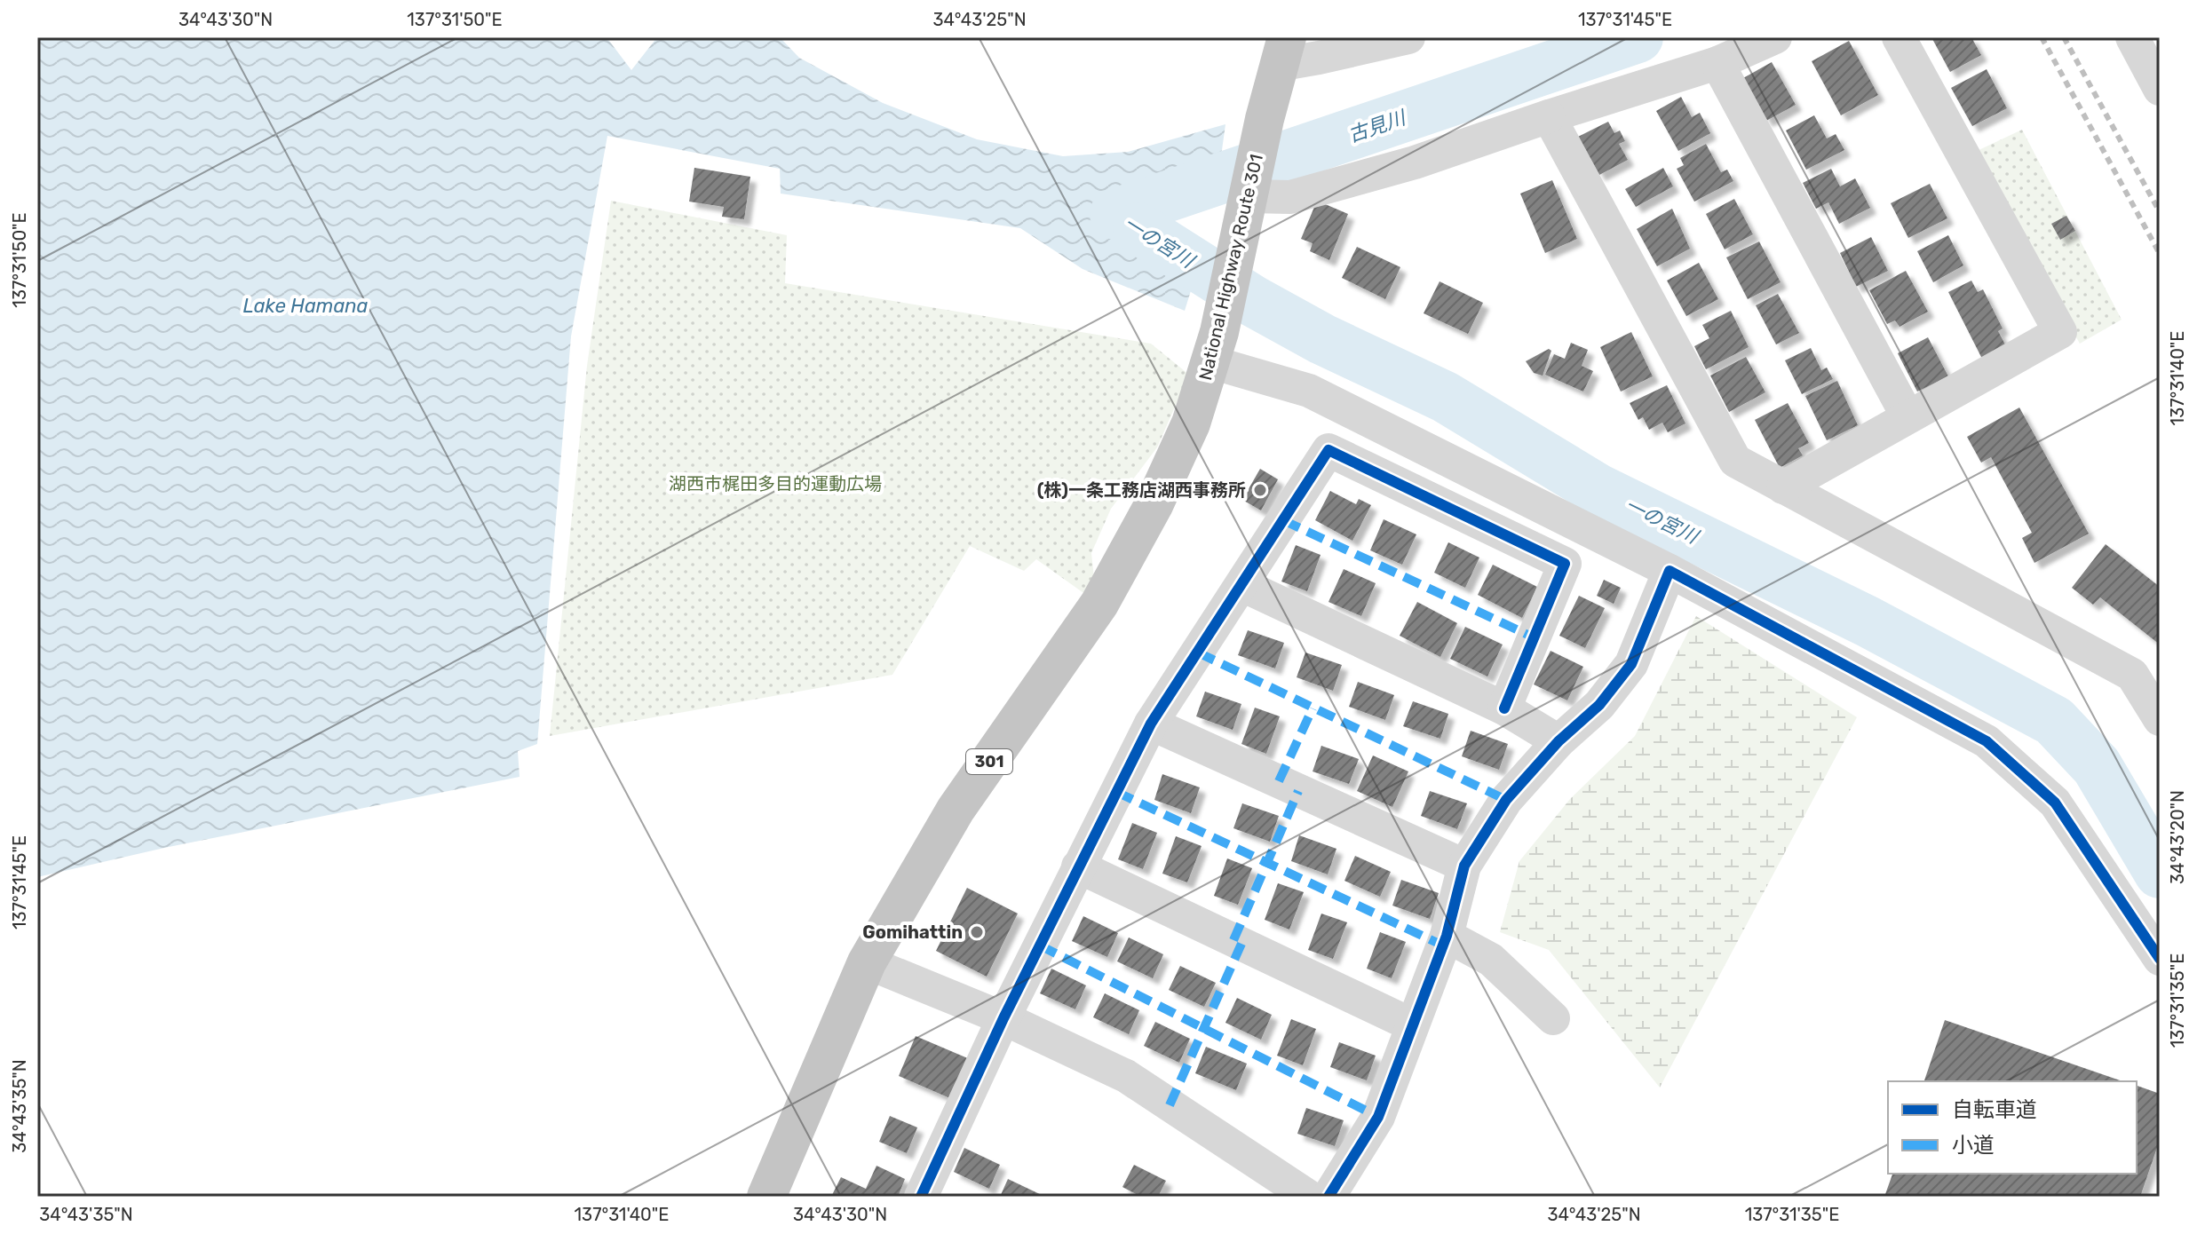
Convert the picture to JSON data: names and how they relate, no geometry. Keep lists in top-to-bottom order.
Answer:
{
  "streets": {
    "highway": ["National Highway Route 301", "301"]
  },
  "water": ["古見川", "一の宮川", "Lake Hamana"],
  "parks": ["湖西市梶田多目的運動広場"],
  "places": ["(株)一条工務店湖西事務所", "Gomihattin"],
  "legend": ["自転車道", "小道"],
  "coordinates": [
    "34°43'30\"N",
    "137°31'50\"E",
    "34°43'25\"N",
    "137°31'45\"E",
    "137°31'40\"E",
    "34°43'20\"N",
    "137°31'35\"E",
    "34°43'35\"N"
  ]
}
